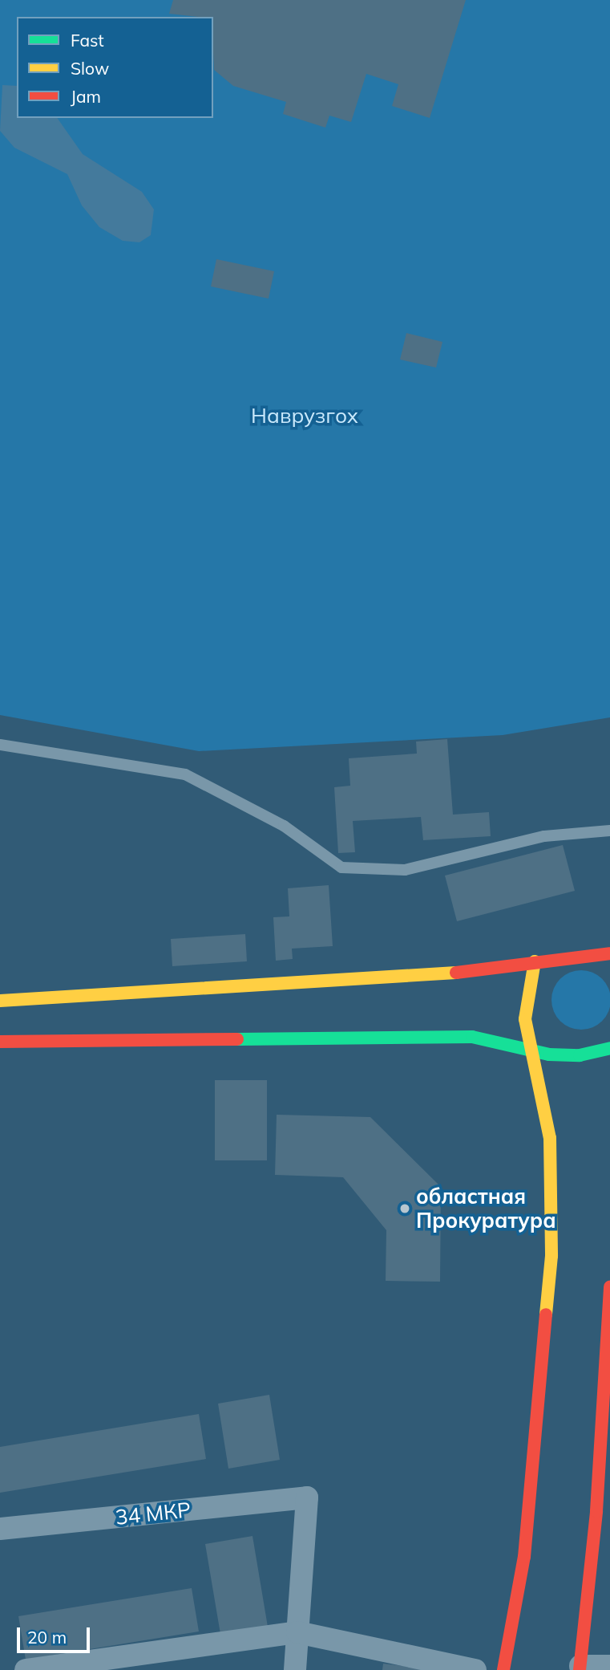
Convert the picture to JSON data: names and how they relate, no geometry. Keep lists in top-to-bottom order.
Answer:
{
  "streets": {
    "street": ["34 МКР"]
  },
  "parks": ["Наврузгох"],
  "places": ["областная Прокуратура"],
  "legend": ["Fast", "Slow", "Jam"],
  "scale_bar": "20 m"
}
